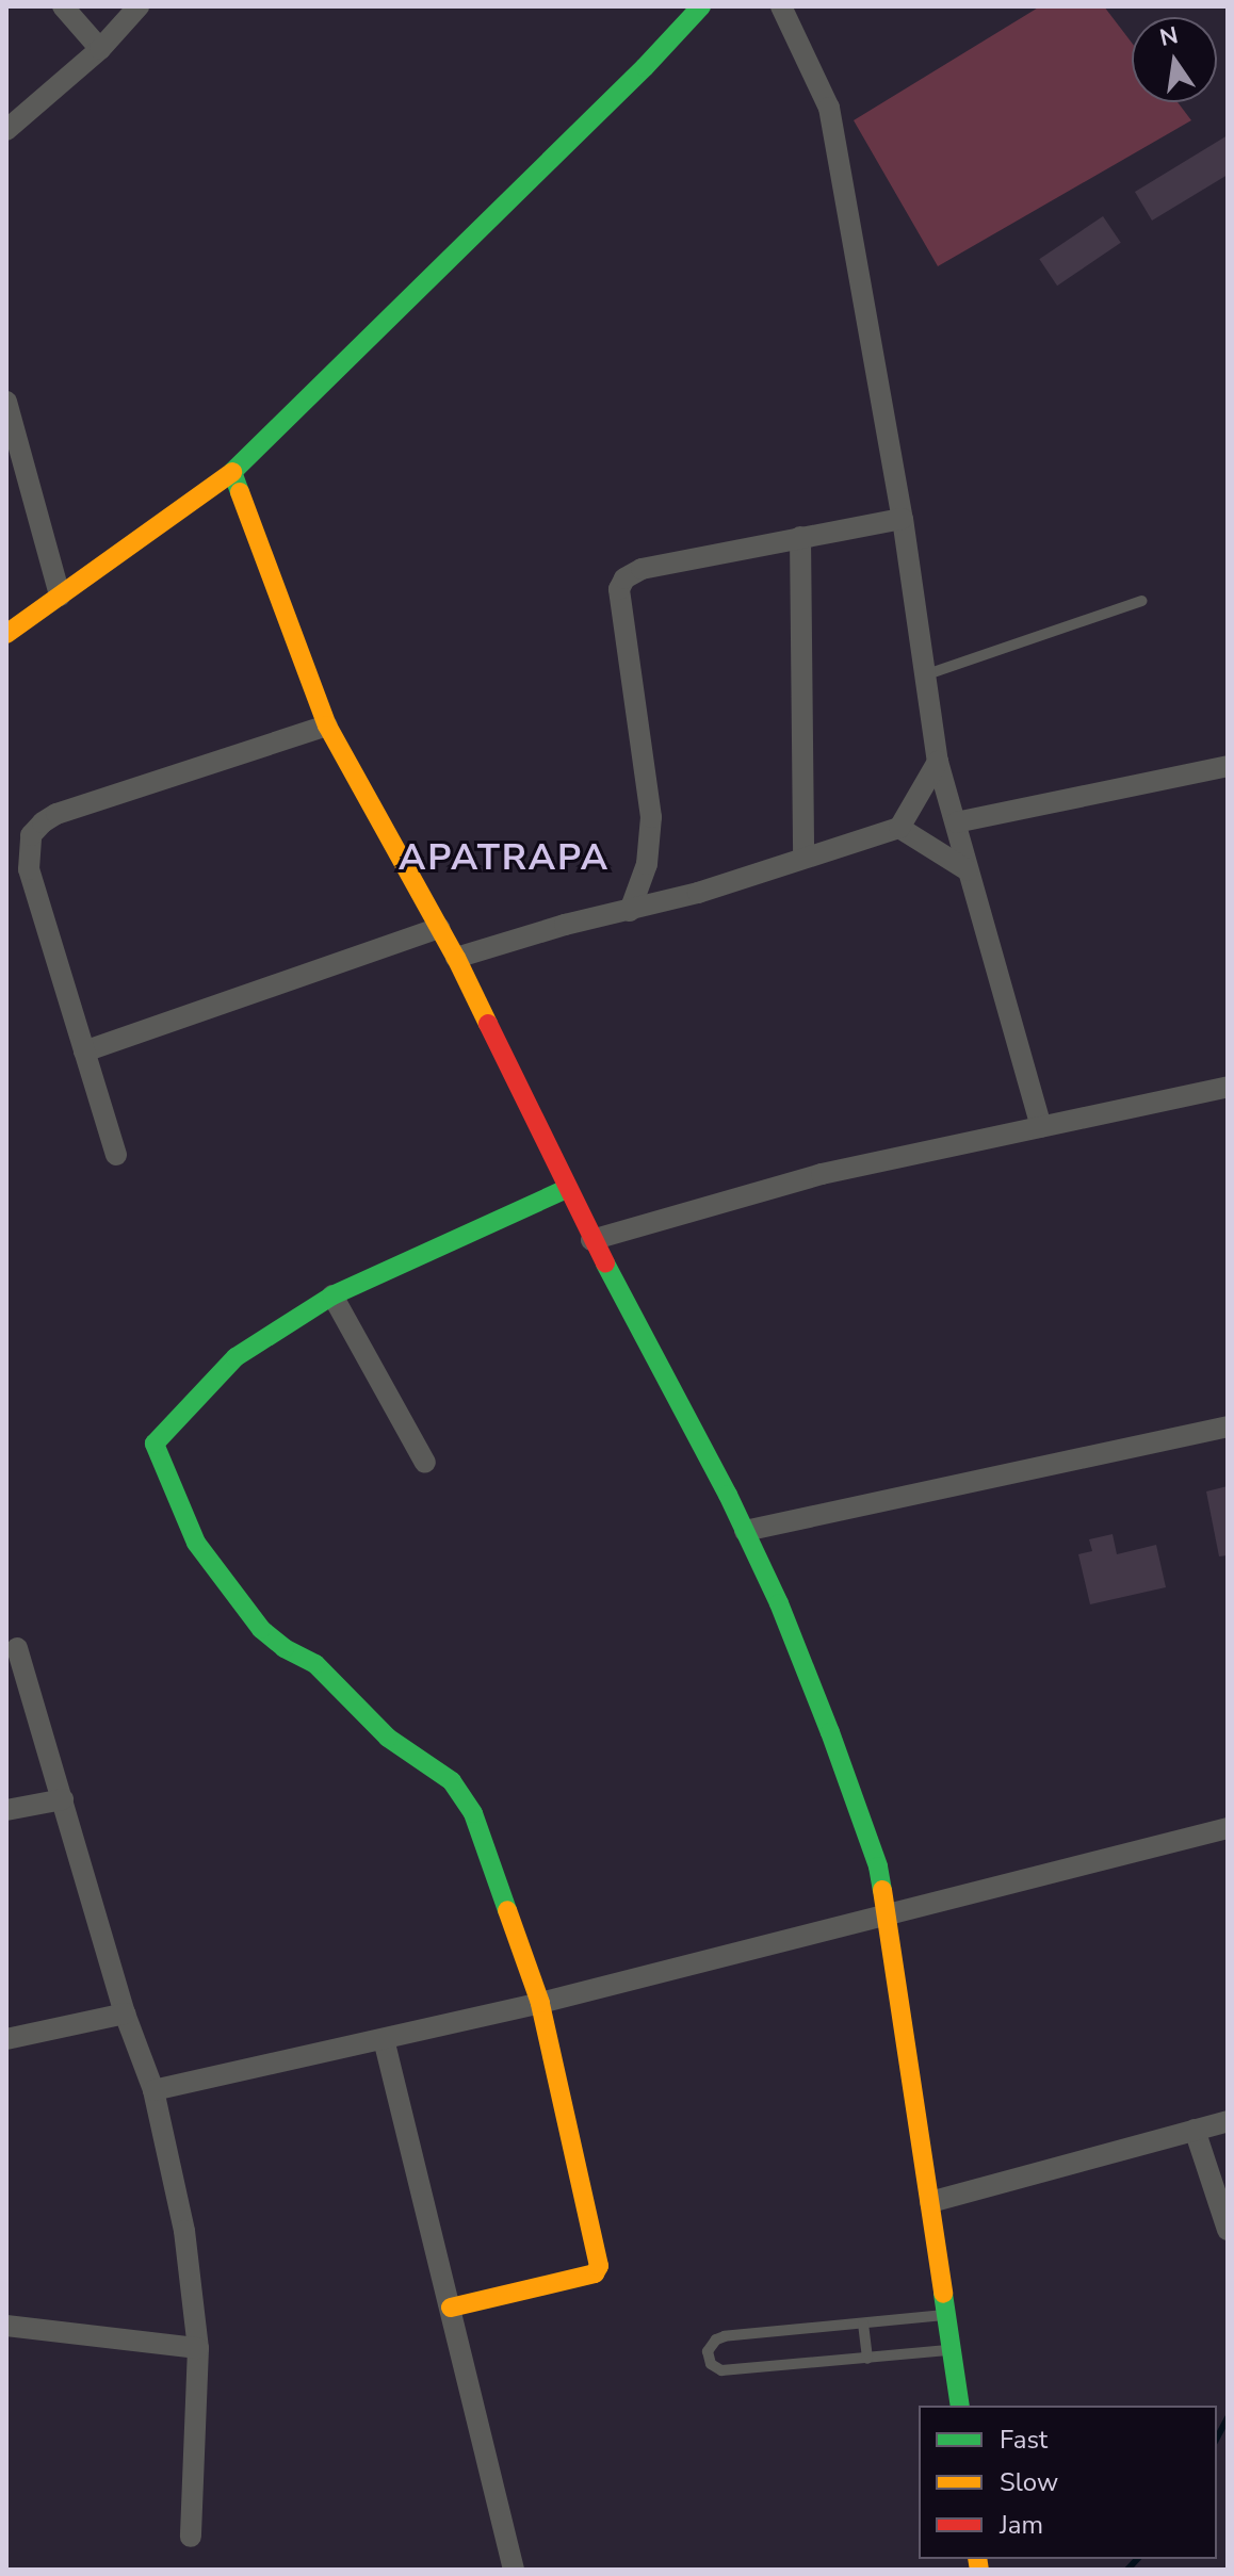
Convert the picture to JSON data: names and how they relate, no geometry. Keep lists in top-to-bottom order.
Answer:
{
  "districts": ["APATRAPA"],
  "legend": ["Fast", "Slow", "Jam"],
  "north": "top"
}
